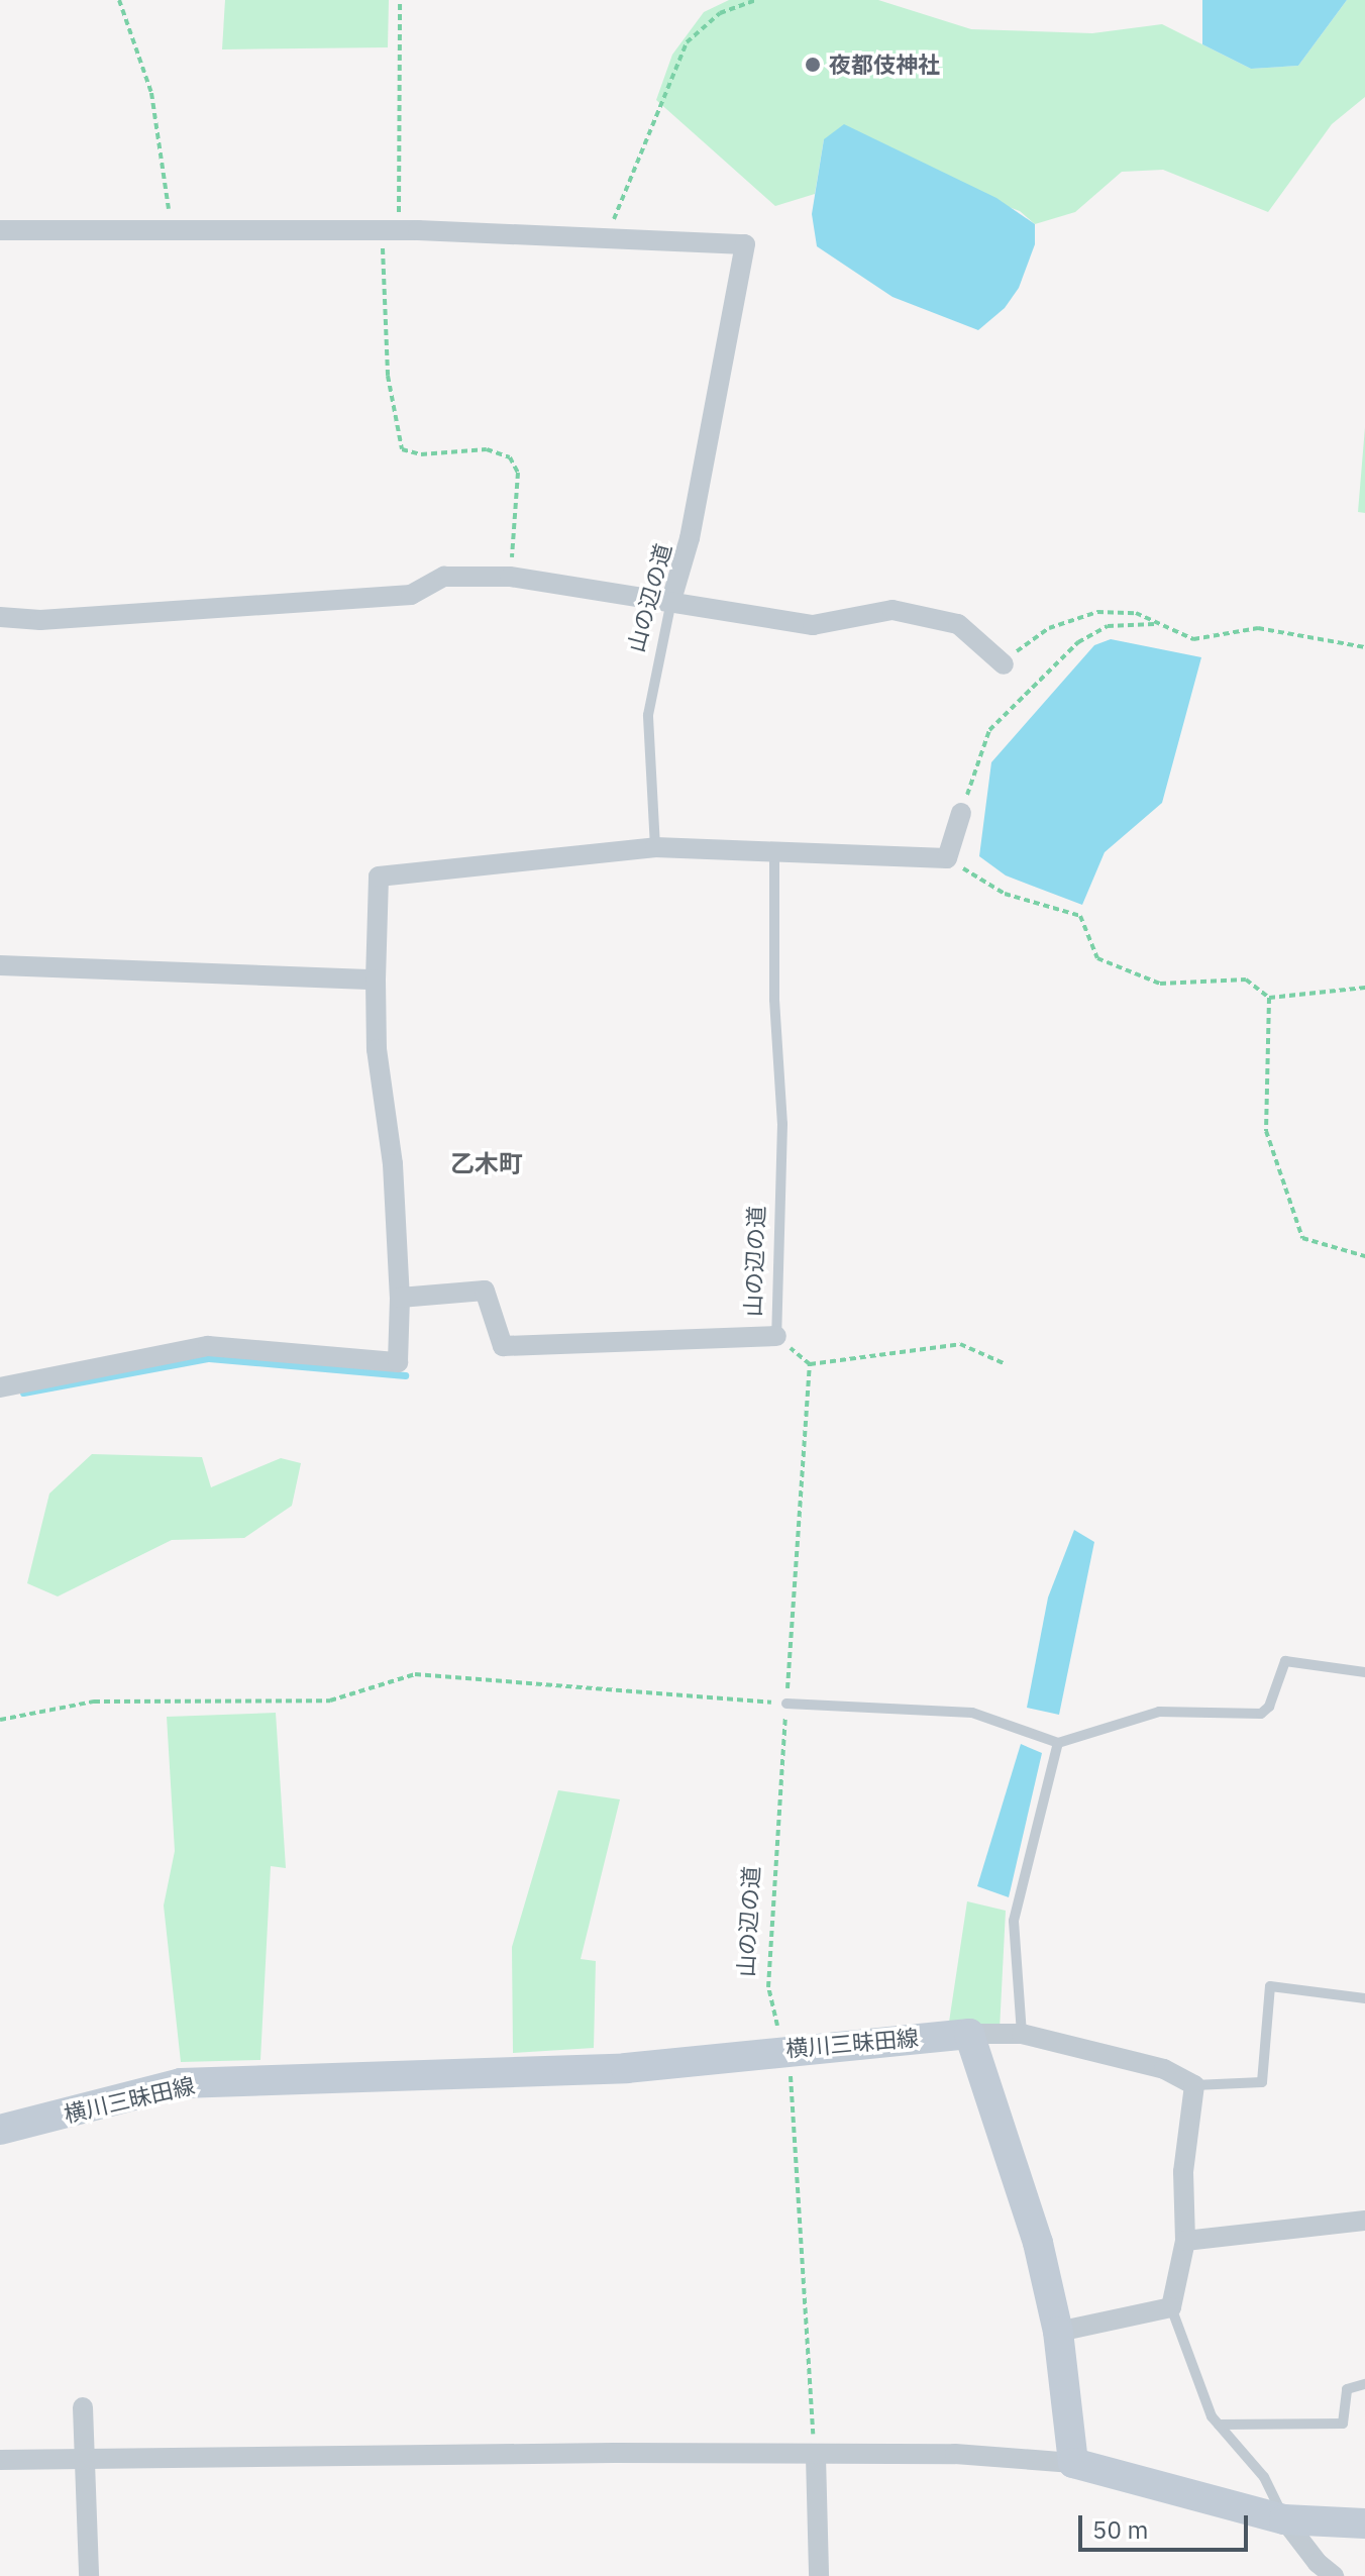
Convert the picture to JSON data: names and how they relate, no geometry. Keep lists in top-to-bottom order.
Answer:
{
  "streets": {
    "main road": ["横川三昧田線"],
    "street": ["山の辺の道"]
  },
  "crossings": [
    ["山の辺の道", "横川三昧田線"]
  ],
  "districts": ["乙木町"],
  "places": ["夜都伎神社"],
  "scale_bar": "50 m"
}
